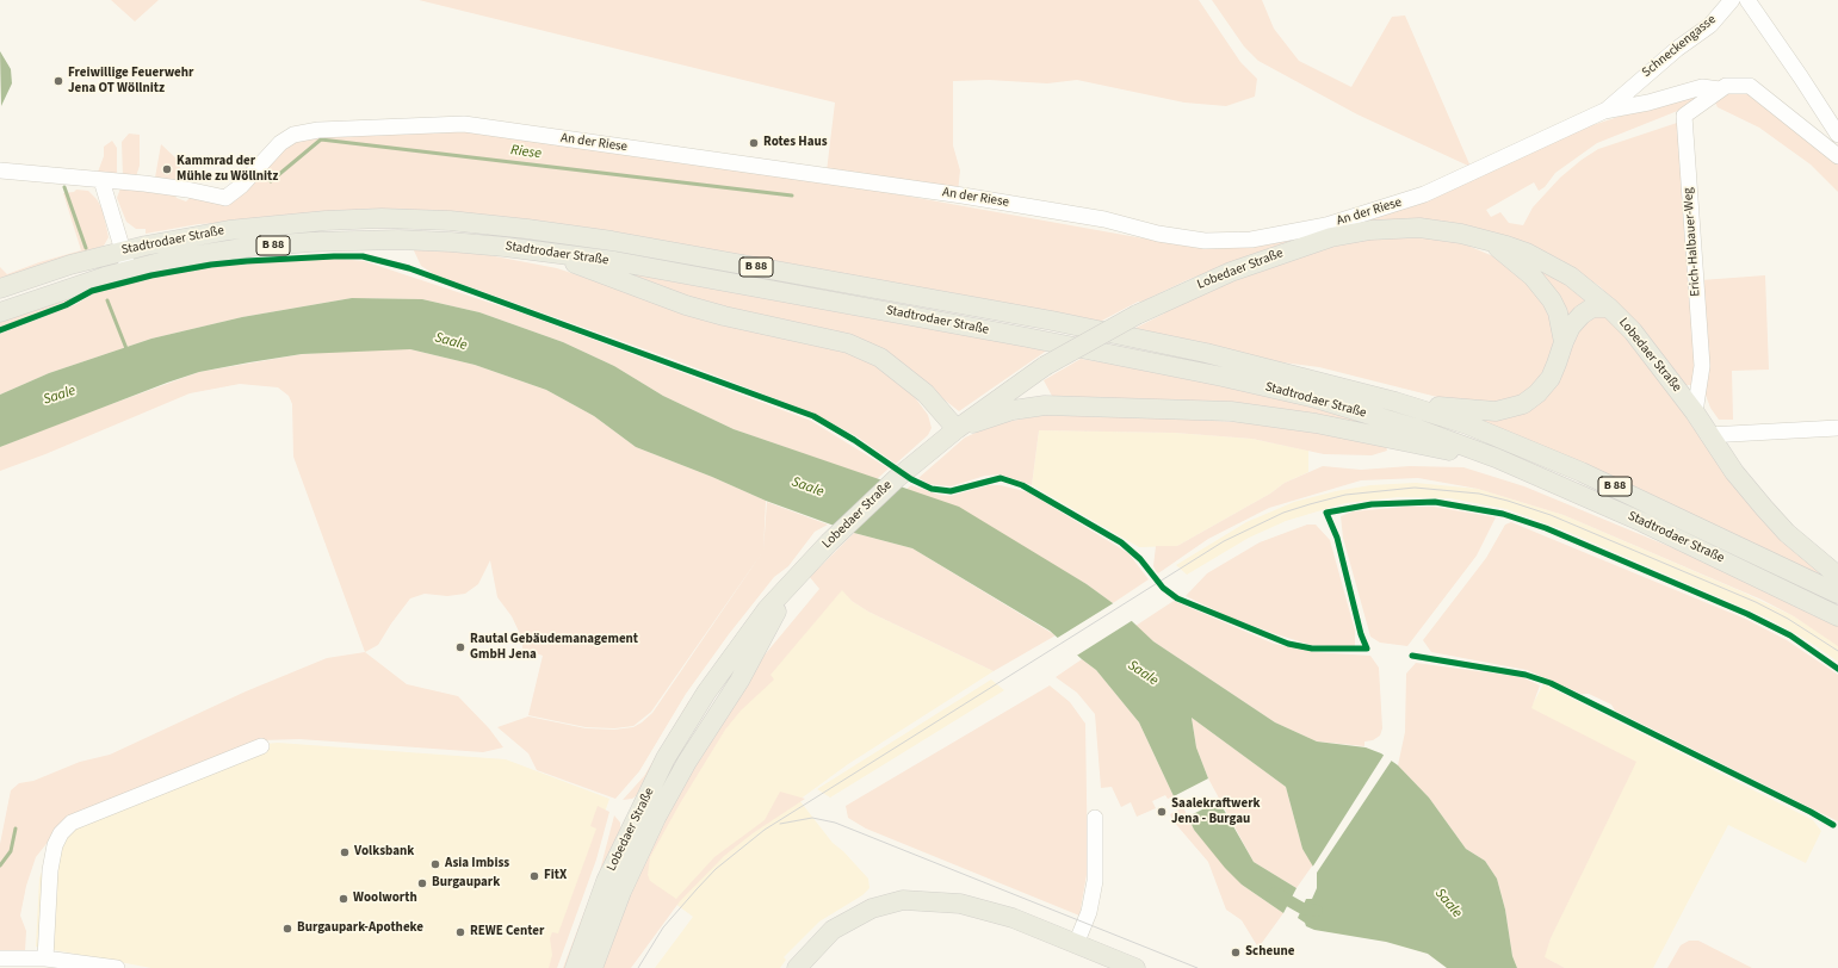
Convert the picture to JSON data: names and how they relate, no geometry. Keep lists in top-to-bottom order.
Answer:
{
  "streets": {
    "main road": ["Stadtrodaer Straße", "B 88", "Lobedaer Straße"],
    "street": ["Schneckengasse", "An der Riese", "Erich-Halbauer-Weg"]
  },
  "crossings": [
    ["Schneckengasse", "An der Riese"],
    ["An der Riese", "Erich-Halbauer-Weg"],
    ["Erich-Halbauer-Weg", "Lobedaer Straße"]
  ],
  "water": ["Riese", "Saale"],
  "places": [
    "Freiwillige Feuerwehr Jena OT Wöllnitz",
    "Rotes Haus",
    "Kammrad der Mühle zu Wöllnitz",
    "Rautal Gebäudemanagement GmbH Jena",
    "Saalekraftwerk Jena - Burgau",
    "Volksbank",
    "Asia Imbiss",
    "FitX",
    "Burgaupark",
    "Woolworth",
    "Burgaupark-Apotheke",
    "REWE Center",
    "Scheune"
  ]
}
